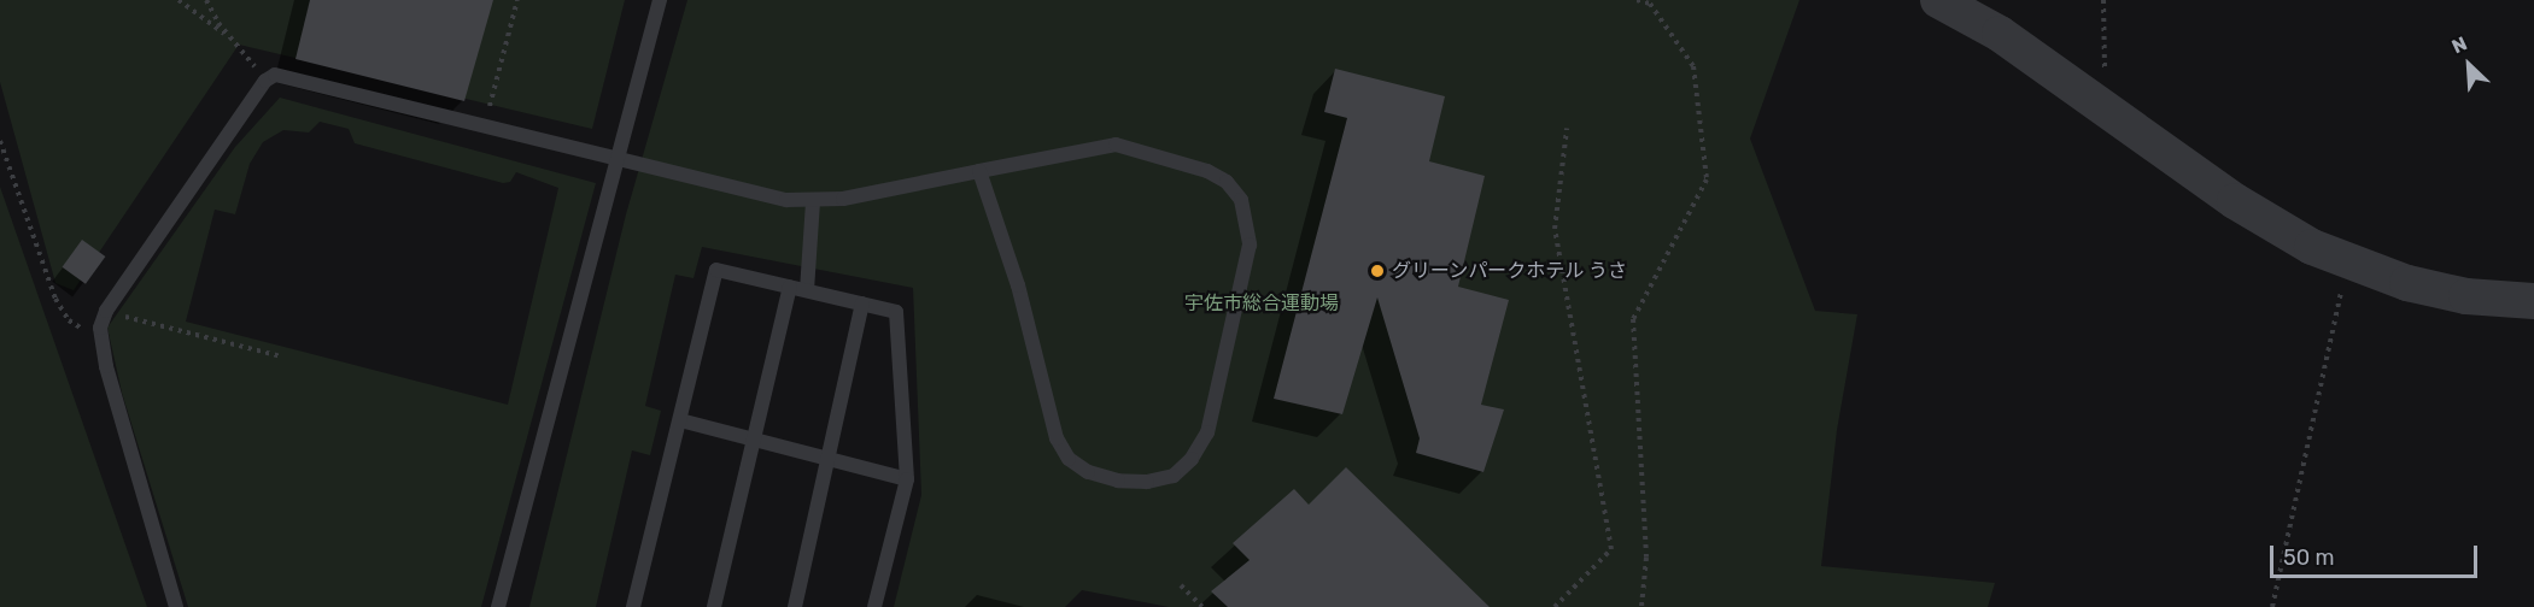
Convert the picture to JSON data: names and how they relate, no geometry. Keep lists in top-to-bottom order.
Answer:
{
  "parks": ["宇佐市総合運動場"],
  "places": ["グリーンパークホテル うさ"],
  "scale_bar": "50 m",
  "north": "top left"
}
